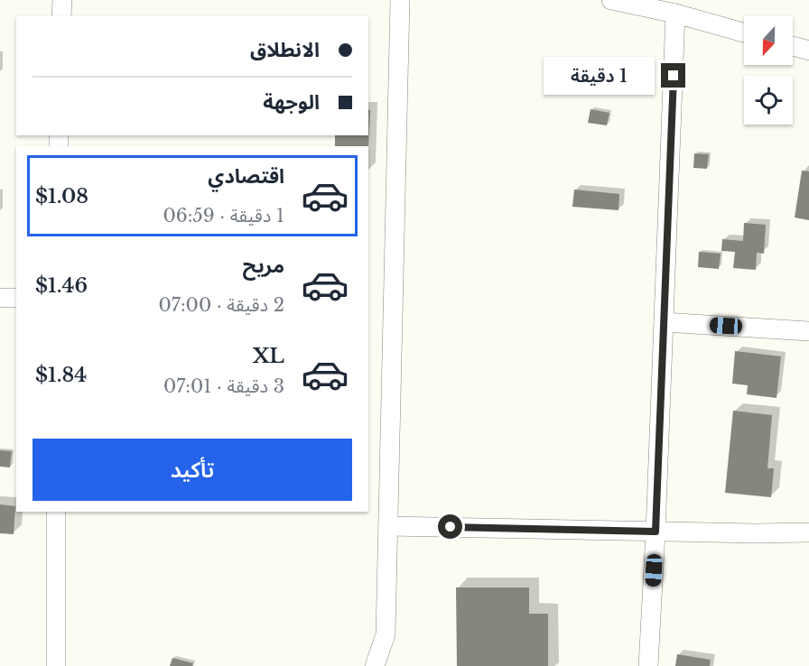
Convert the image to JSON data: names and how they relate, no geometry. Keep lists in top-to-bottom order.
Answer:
{
  "north": "bottom",
  "page": {
    "banner": ["الانطلاق", "الوجهة"],
    "bubble": "1 دقيقة",
    "list": [
      {
        "name": "اقتصادي",
        "note": "1 دقيقة · 06:59",
        "value": "$1.08"
      },
      {
        "name": "مريح",
        "note": "2 دقيقة · 07:00",
        "value": "$1.46"
      },
      {
        "name": "XL",
        "note": "3 دقيقة · 07:01",
        "value": "$1.84"
      }
    ],
    "buttons": "تأكيد"
  }
}
